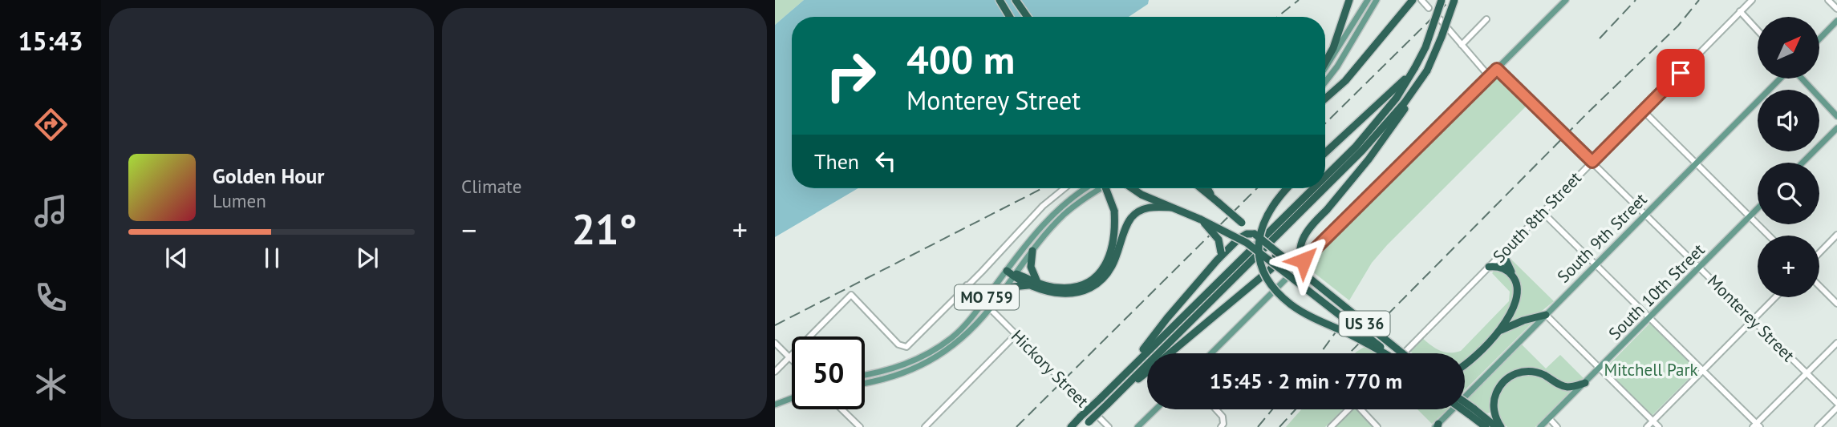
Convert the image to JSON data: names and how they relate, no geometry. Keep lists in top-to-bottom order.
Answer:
{
  "streets": {
    "highway": ["US 36"],
    "main road": ["South 9th Street", "South 10th Street", "MO 759"],
    "street": ["South 8th Street", "Monterey Street", "Hickory Street"]
  },
  "crossings": [
    ["South 8th Street", "Monterey Street"],
    ["South 9th Street", "Monterey Street"],
    ["South 10th Street", "Monterey Street"],
    ["MO 759", "Hickory Street"]
  ],
  "parks": ["Mitchell Park"],
  "north": "top right",
  "page": {
    "tabs": "15:43",
    "tile": "Climate",
    "map_buttons": "+",
    "turn": ["400 m", "Monterey Street"],
    "then": "Then",
    "song": ["Golden Hour", "Lumen"],
    "heat": ["−", "21°", "+"],
    "limit": "50",
    "trip": "15:45 · 2 min · 770 m"
  }
}
